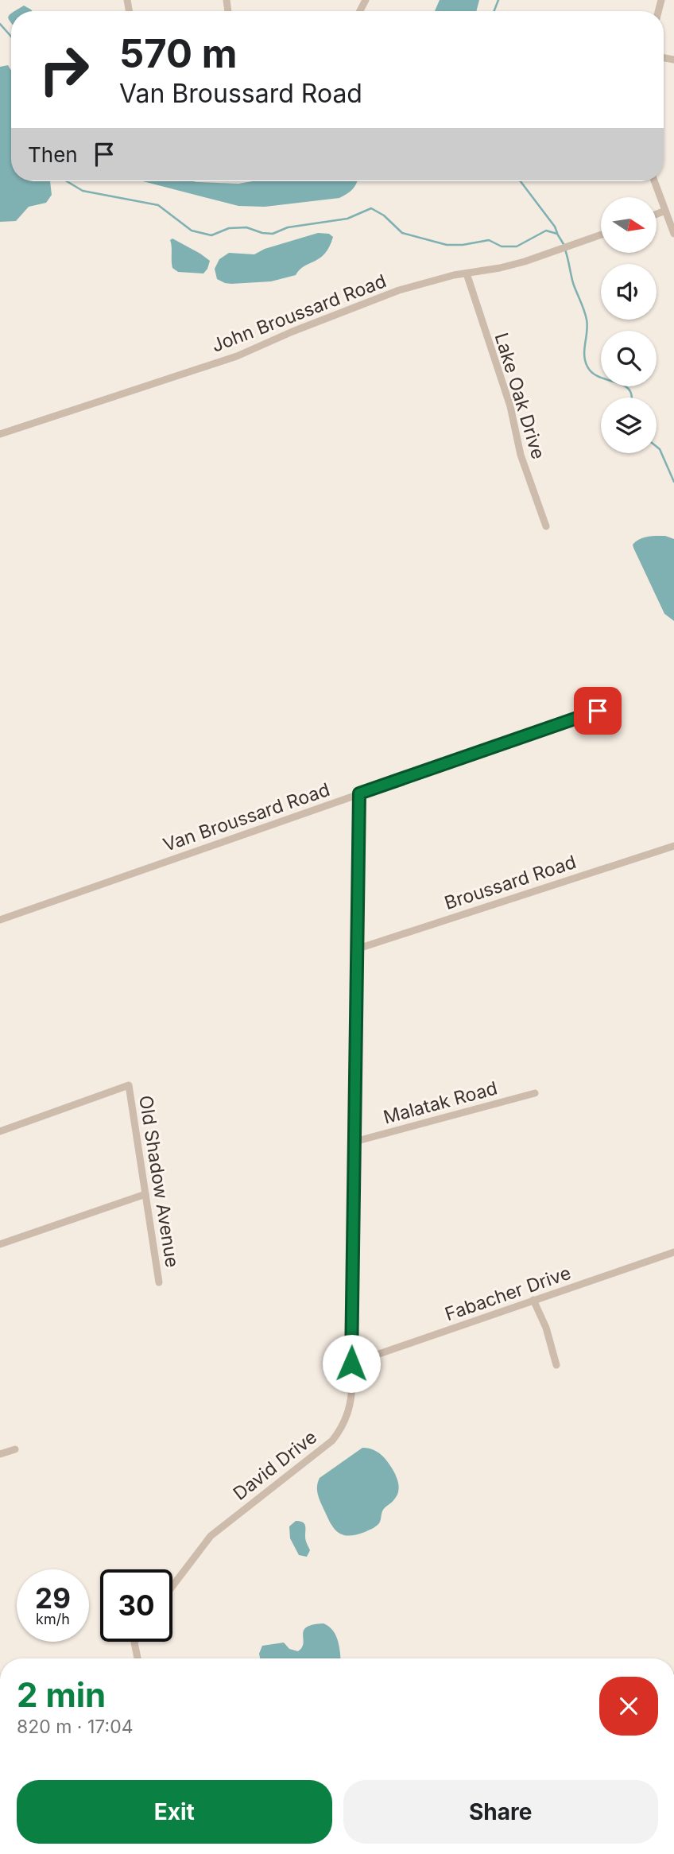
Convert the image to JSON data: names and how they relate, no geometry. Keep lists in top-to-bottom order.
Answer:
{
  "streets": {
    "street": [
      "John Broussard Road",
      "Lake Oak Drive",
      "Van Broussard Road",
      "Broussard Road",
      "Malatak Road",
      "Old Shadow Avenue",
      "Fabacher Drive",
      "David Drive"
    ]
  },
  "crossings": [
    ["John Broussard Road", "Lake Oak Drive"],
    ["Van Broussard Road", "David Drive"],
    ["Broussard Road", "David Drive"],
    ["Malatak Road", "David Drive"],
    ["Fabacher Drive", "David Drive"]
  ],
  "north": "right",
  "page": {
    "turn": ["570 m", "Van Broussard Road"],
    "then": "Then",
    "speed": "29 km/h",
    "limit": "30",
    "heading": ["2 min", "820 m · 17:04"],
    "buttons": ["Exit", "Share"]
  }
}
